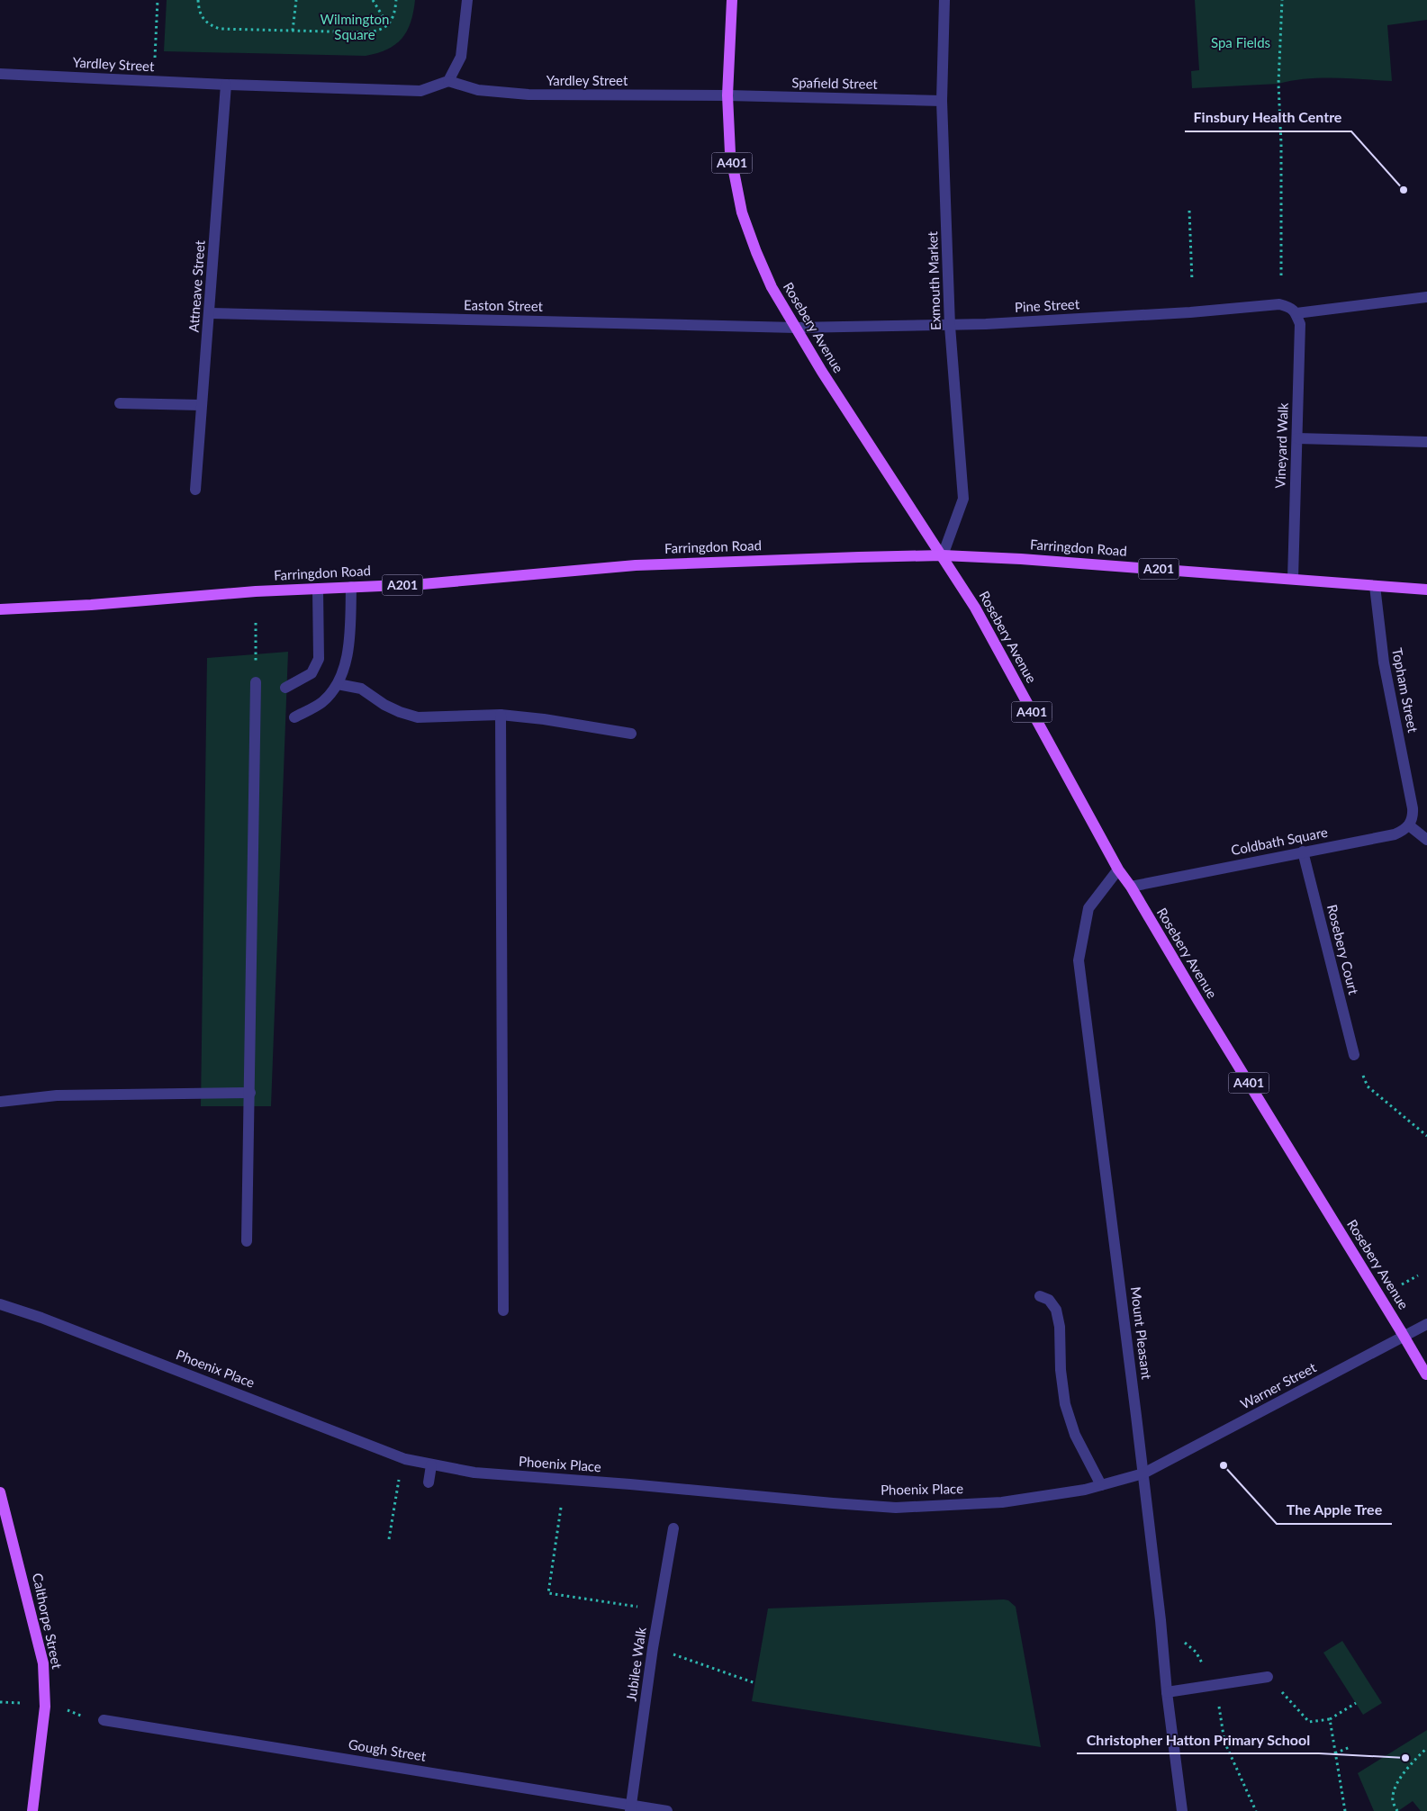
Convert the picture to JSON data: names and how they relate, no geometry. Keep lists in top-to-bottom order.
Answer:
{
  "streets": {
    "main road": [
      "A401",
      "Rosebery Avenue",
      "Farringdon Road",
      "A201",
      "Calthorpe Street"
    ],
    "street": [
      "Yardley Street",
      "Spafield Street",
      "Exmouth Market",
      "Attneave Street",
      "Easton Street",
      "Pine Street",
      "Vineyard Walk",
      "Topham Street",
      "Coldbath Square",
      "Rosebery Court",
      "Mount Pleasant",
      "Phoenix Place",
      "Warner Street",
      "Jubilee Walk",
      "Gough Street"
    ]
  },
  "crossings": [
    ["Yardley Street", "Spafield Street"],
    ["Yardley Street", "Attneave Street"],
    ["Yardley Street", "Rosebery Avenue"],
    ["Spafield Street", "Exmouth Market"],
    ["Spafield Street", "Rosebery Avenue"],
    ["Exmouth Market", "Pine Street"],
    ["Exmouth Market", "Rosebery Avenue"],
    ["Exmouth Market", "Farringdon Road"],
    ["Attneave Street", "Easton Street"],
    ["Easton Street", "Pine Street"],
    ["Easton Street", "Rosebery Avenue"],
    ["Pine Street", "Rosebery Avenue"],
    ["Pine Street", "Vineyard Walk"],
    ["Rosebery Avenue", "Farringdon Road"],
    ["Rosebery Avenue", "Coldbath Square"],
    ["Rosebery Avenue", "Mount Pleasant"],
    ["Vineyard Walk", "Farringdon Road"],
    ["Farringdon Road", "Topham Street"],
    ["Topham Street", "Coldbath Square"],
    ["Coldbath Square", "Rosebery Court"],
    ["Mount Pleasant", "Phoenix Place"],
    ["Mount Pleasant", "Warner Street"],
    ["Phoenix Place", "Warner Street"],
    ["Jubilee Walk", "Gough Street"]
  ],
  "parks": ["Wilmington Square", "Spa Fields"],
  "places": ["Finsbury Health Centre", "The Apple Tree", "Christopher Hatton Primary School"]
}
